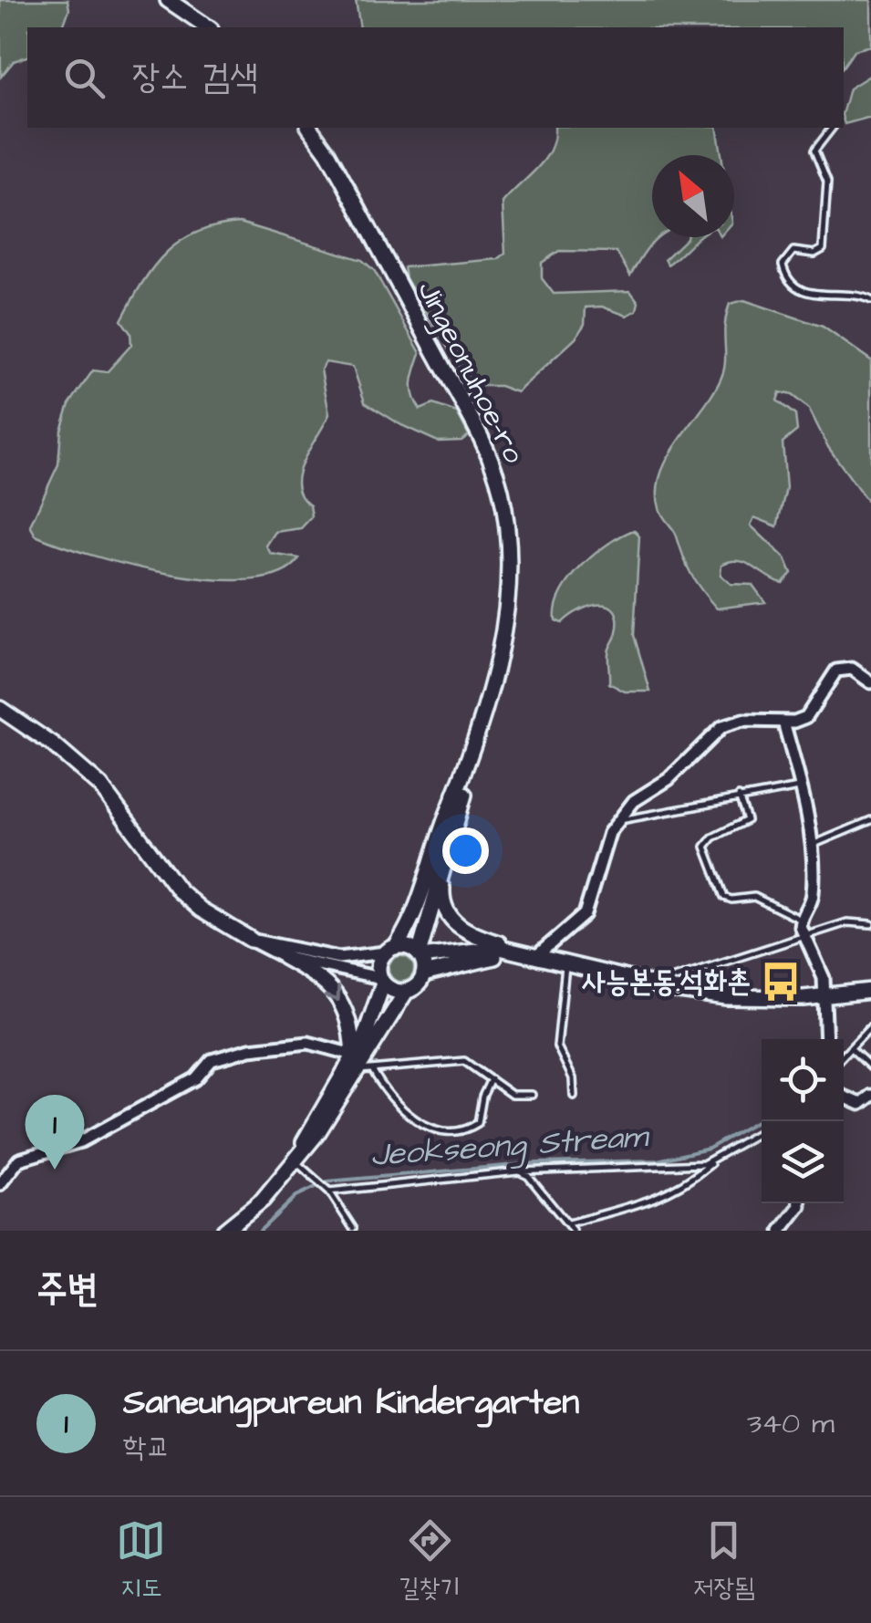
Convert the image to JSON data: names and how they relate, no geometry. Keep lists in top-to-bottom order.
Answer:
{
  "streets": {
    "main road": ["Jingeonuhoe-ro"]
  },
  "water": ["Jeokseong Stream"],
  "places": {
    "bus stop": ["사능본동.석화촌"]
  },
  "north": "top left",
  "page": {
    "search": "장소 검색",
    "pins": "1",
    "heading": "주변",
    "list": [
      {
        "mark": "1",
        "name": "Saneungpureun Kindergarten",
        "note": "학교",
        "value": "340 m"
      }
    ],
    "nav": ["지도", "길찾기", "저장됨"]
  }
}
